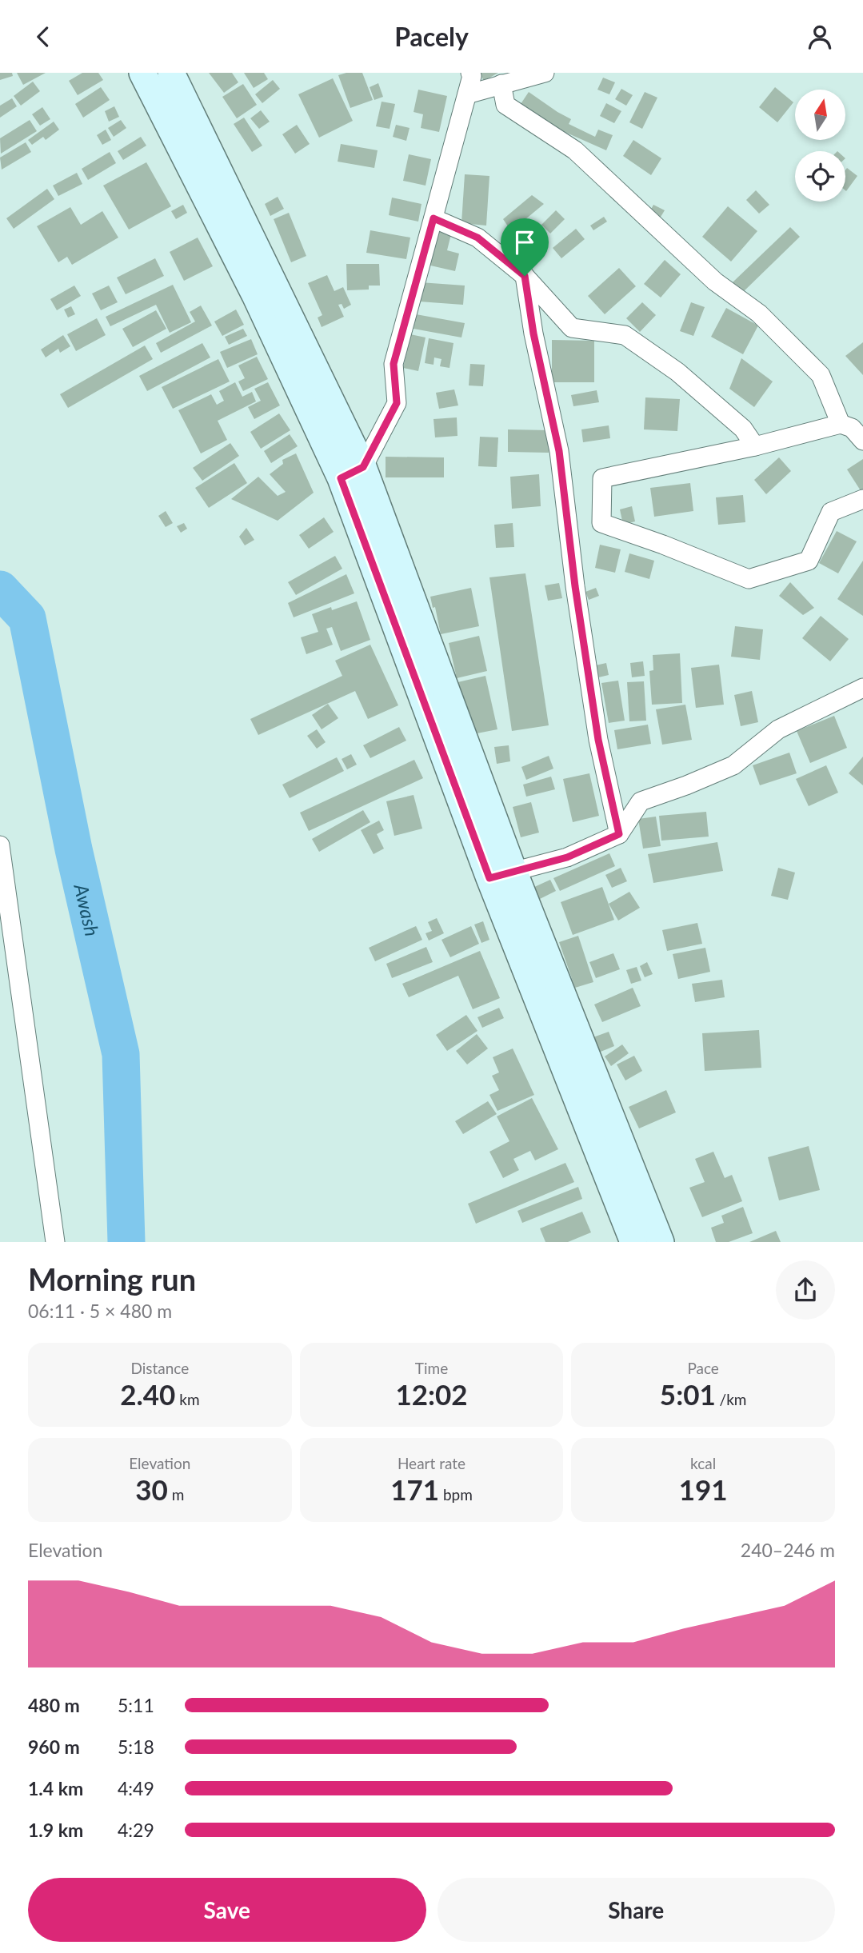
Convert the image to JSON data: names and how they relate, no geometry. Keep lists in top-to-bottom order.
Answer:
{
  "water": ["Awash"],
  "north": "top",
  "page": {
    "header": "Pacely",
    "heading": ["Morning run", "06:11 · 5 × 480 m"],
    "stats": [
      ["Distance", "2.40 km"],
      ["Time", "12:02"],
      ["Pace", "5:01 /km"],
      ["Elevation", "30 m"],
      ["Heart rate", "171 bpm"],
      ["kcal", "191"]
    ],
    "chart": ["Elevation", "240–246 m"],
    "list": [
      {
        "name": "480 m",
        "note": "5:11"
      },
      {
        "name": "960 m",
        "note": "5:18"
      },
      {
        "name": "1.4 km",
        "note": "4:49"
      },
      {
        "name": "1.9 km",
        "note": "4:29"
      }
    ],
    "buttons": ["Save", "Share"]
  }
}
